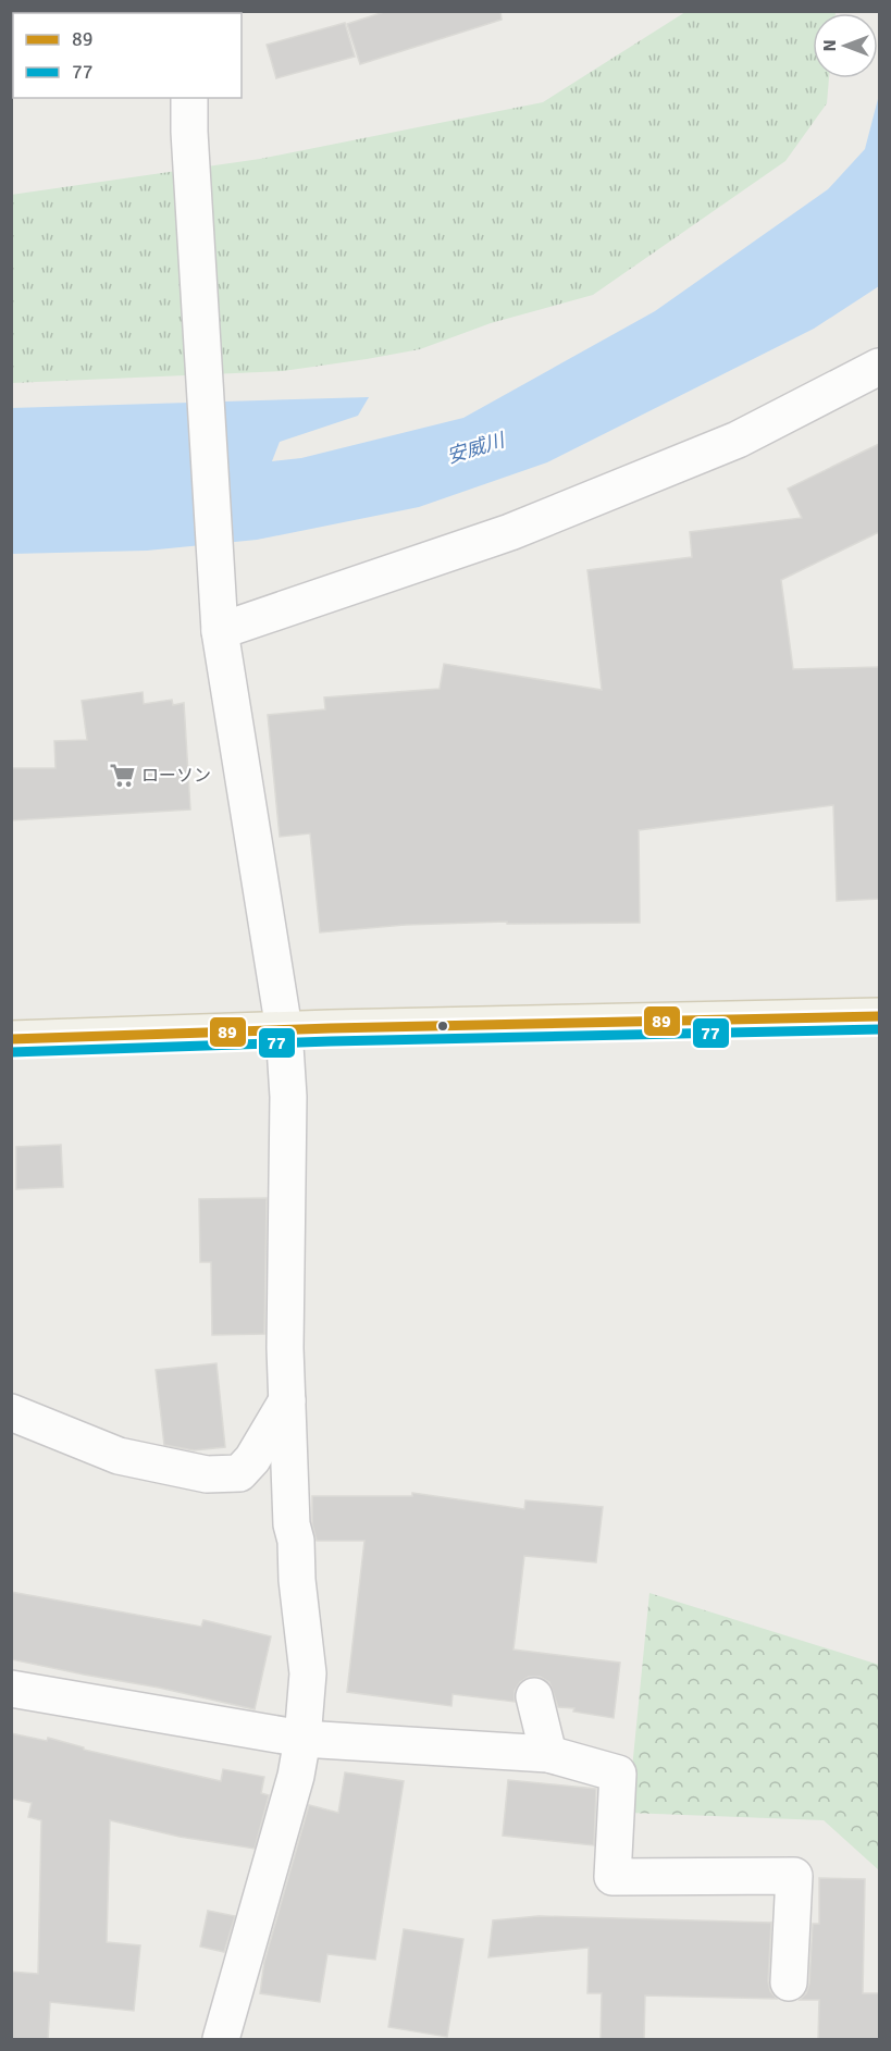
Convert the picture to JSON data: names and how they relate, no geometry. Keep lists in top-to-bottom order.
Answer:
{
  "water": ["安威川"],
  "places": {
    "supermarket": ["ローソン"]
  },
  "lines": ["transit line 89", "transit line 77"],
  "legend": ["89", "77"],
  "north": "left"
}
